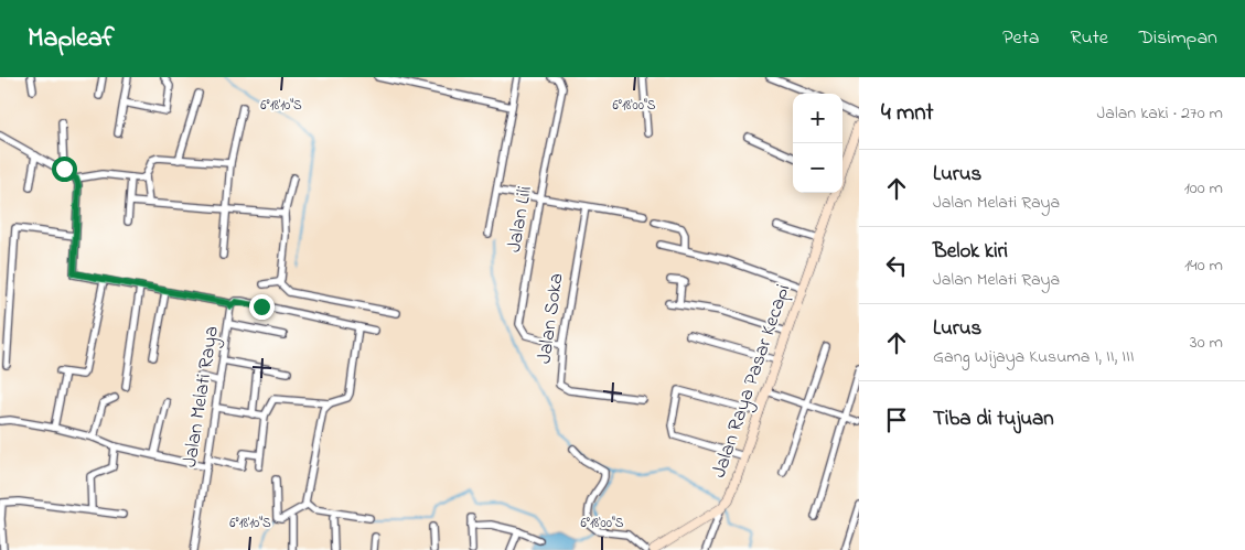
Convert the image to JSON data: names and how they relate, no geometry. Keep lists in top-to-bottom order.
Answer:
{
  "streets": {
    "street": [
      "Jalan Lili",
      "Jalan Soka",
      "Jalan Raya Pasar Kecapi",
      "Jalan Melati Raya"
    ]
  },
  "crossings": [
    ["Jalan Lili", "Jalan Soka"]
  ],
  "page": {
    "header": "Mapleaf",
    "nav": ["Peta", "Rute", "Disimpan"],
    "heading": ["4 mnt", "Jalan kaki · 270 m"],
    "map_buttons": ["+", "−"],
    "list": [
      ["Lurus", "Jalan Melati Raya", "100 m"],
      ["Belok kiri", "Jalan Melati Raya", "140 m"],
      ["Lurus", "Gang Wijaya Kusuma I, II, III", "30 m"],
      "Tiba di tujuan"
    ]
  },
  "coordinates": ["6°18'10\"S", "6°18'00\"S"]
}
